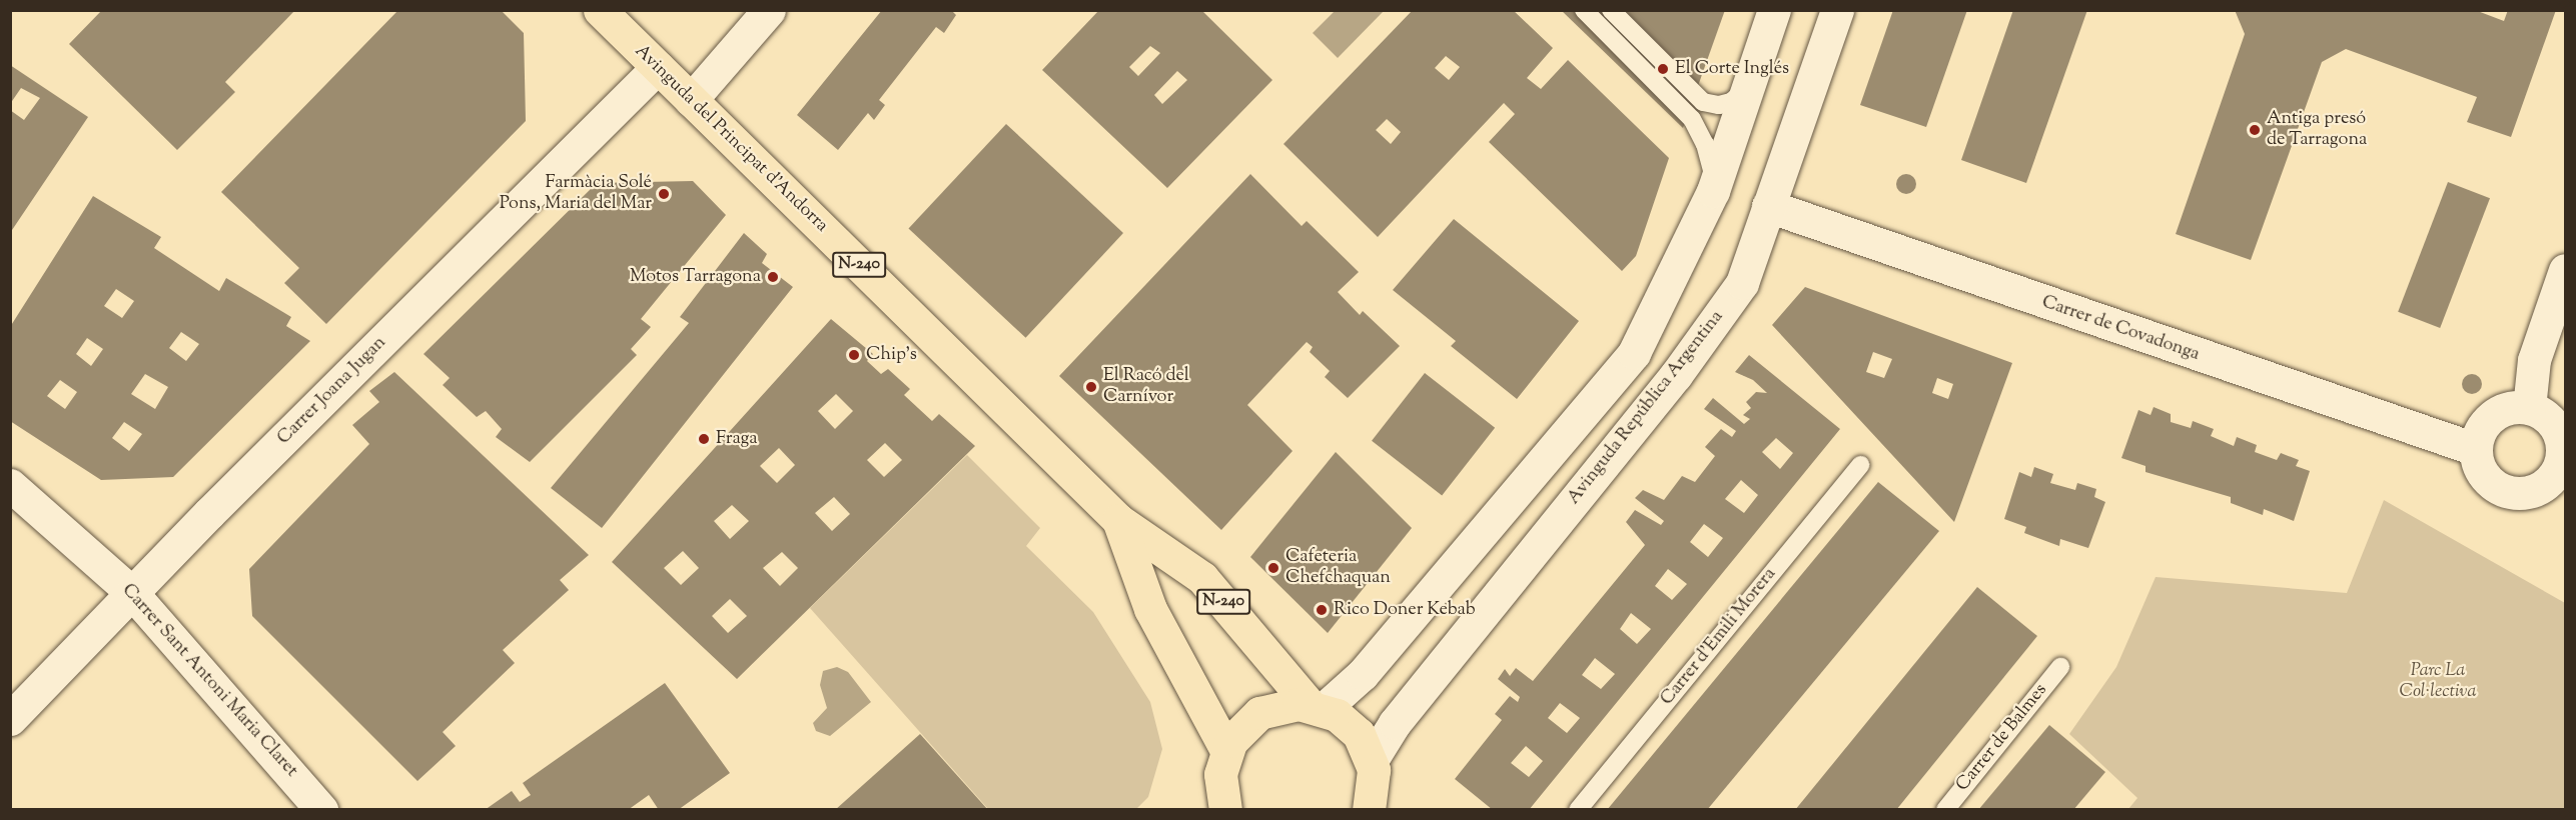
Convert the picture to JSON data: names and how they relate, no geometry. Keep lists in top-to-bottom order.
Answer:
{
  "streets": {
    "main road": ["Avinguda del Principat d'Andorra", "N-240"],
    "street": [
      "Carrer de Covadonga",
      "Carrer Joana Jugan",
      "Avinguda República Argentina",
      "Carrer Sant Antoni Maria Claret"
    ],
    "lane": ["Carrer d'Emili Morera", "Carrer de Balmes"]
  },
  "crossings": [
    ["Avinguda del Principat d'Andorra", "N-240"],
    ["Avinguda del Principat d'Andorra", "Carrer Joana Jugan"],
    ["N-240", "Avinguda República Argentina"],
    ["Carrer de Covadonga", "Avinguda República Argentina"],
    ["Carrer Joana Jugan", "Carrer Sant Antoni Maria Claret"]
  ],
  "parks": ["Parc La Col·lectiva"],
  "places": [
    "El Corte Inglés",
    "Antiga presó de Tarragona",
    "Farmàcia Solé Pons, Maria del Mar",
    "Motos Tarragona",
    "Chip's",
    "El Racó del Carnívor",
    "Fraga",
    "Cafeteria Chefchaquan",
    "Rico Doner Kebab"
  ]
}
